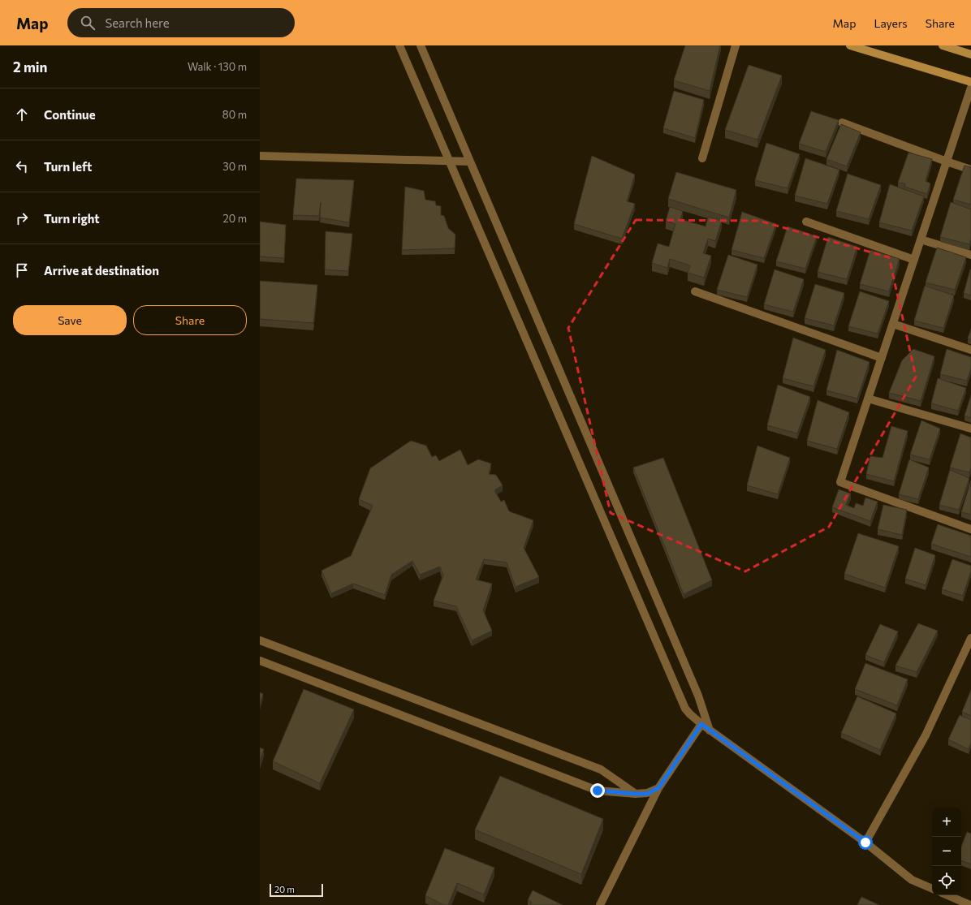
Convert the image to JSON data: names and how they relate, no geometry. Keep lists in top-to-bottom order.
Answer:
{
  "scale_bar": "20 m",
  "page": {
    "header": "Map",
    "search": "Search here",
    "nav": ["Map", "Layers", "Share"],
    "heading": ["2 min", "Walk · 130 m"],
    "list": [
      ["Continue", "80 m"],
      ["Turn left", "30 m"],
      ["Turn right", "20 m"],
      "Arrive at destination"
    ],
    "buttons": ["Save", "Share"],
    "map_buttons": ["+", "−"],
    "scale": "20 m"
  }
}
